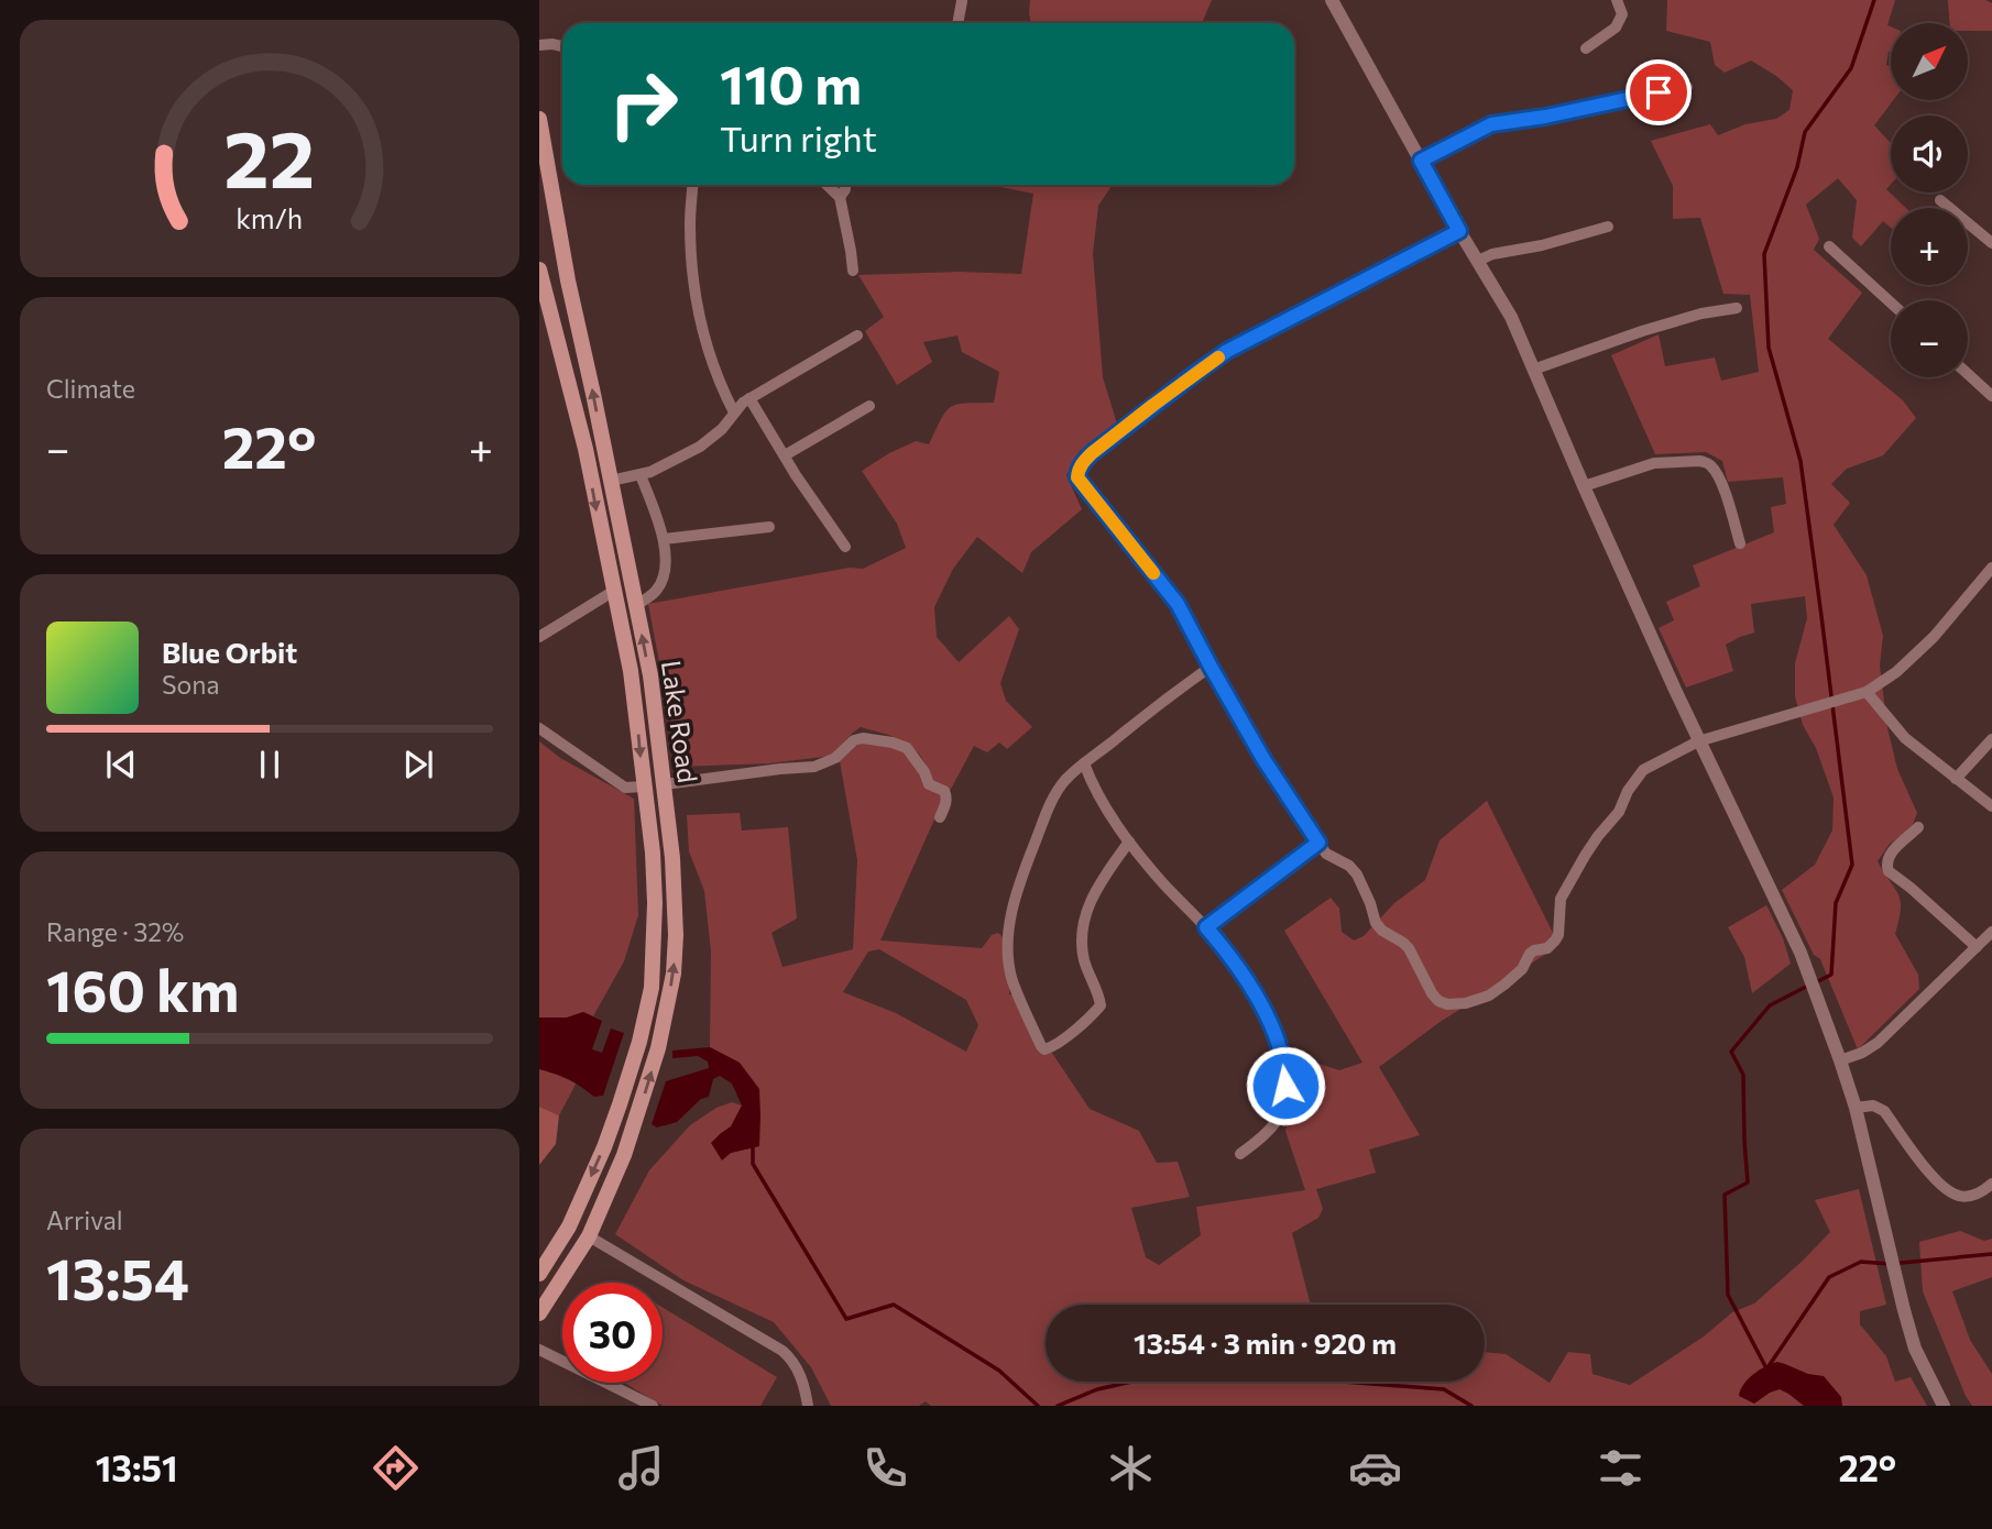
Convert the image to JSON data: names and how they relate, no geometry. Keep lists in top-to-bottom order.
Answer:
{
  "streets": {
    "main road": ["Lake Road"]
  },
  "north": "top right",
  "page": {
    "map_buttons": ["+", "−"],
    "turn": ["110 m", "Turn right"],
    "tile": [
      "Climate",
      ["Range · 32%", "160 km"],
      ["Arrival", "13:54"]
    ],
    "heat": ["−", "22°", "+"],
    "song": ["Blue Orbit", "Sona"],
    "limit": "30",
    "trip": "13:54 · 3 min · 920 m",
    "tabs": ["13:51", "22°"],
    "gauge": ["22", "km/h"]
  }
}
